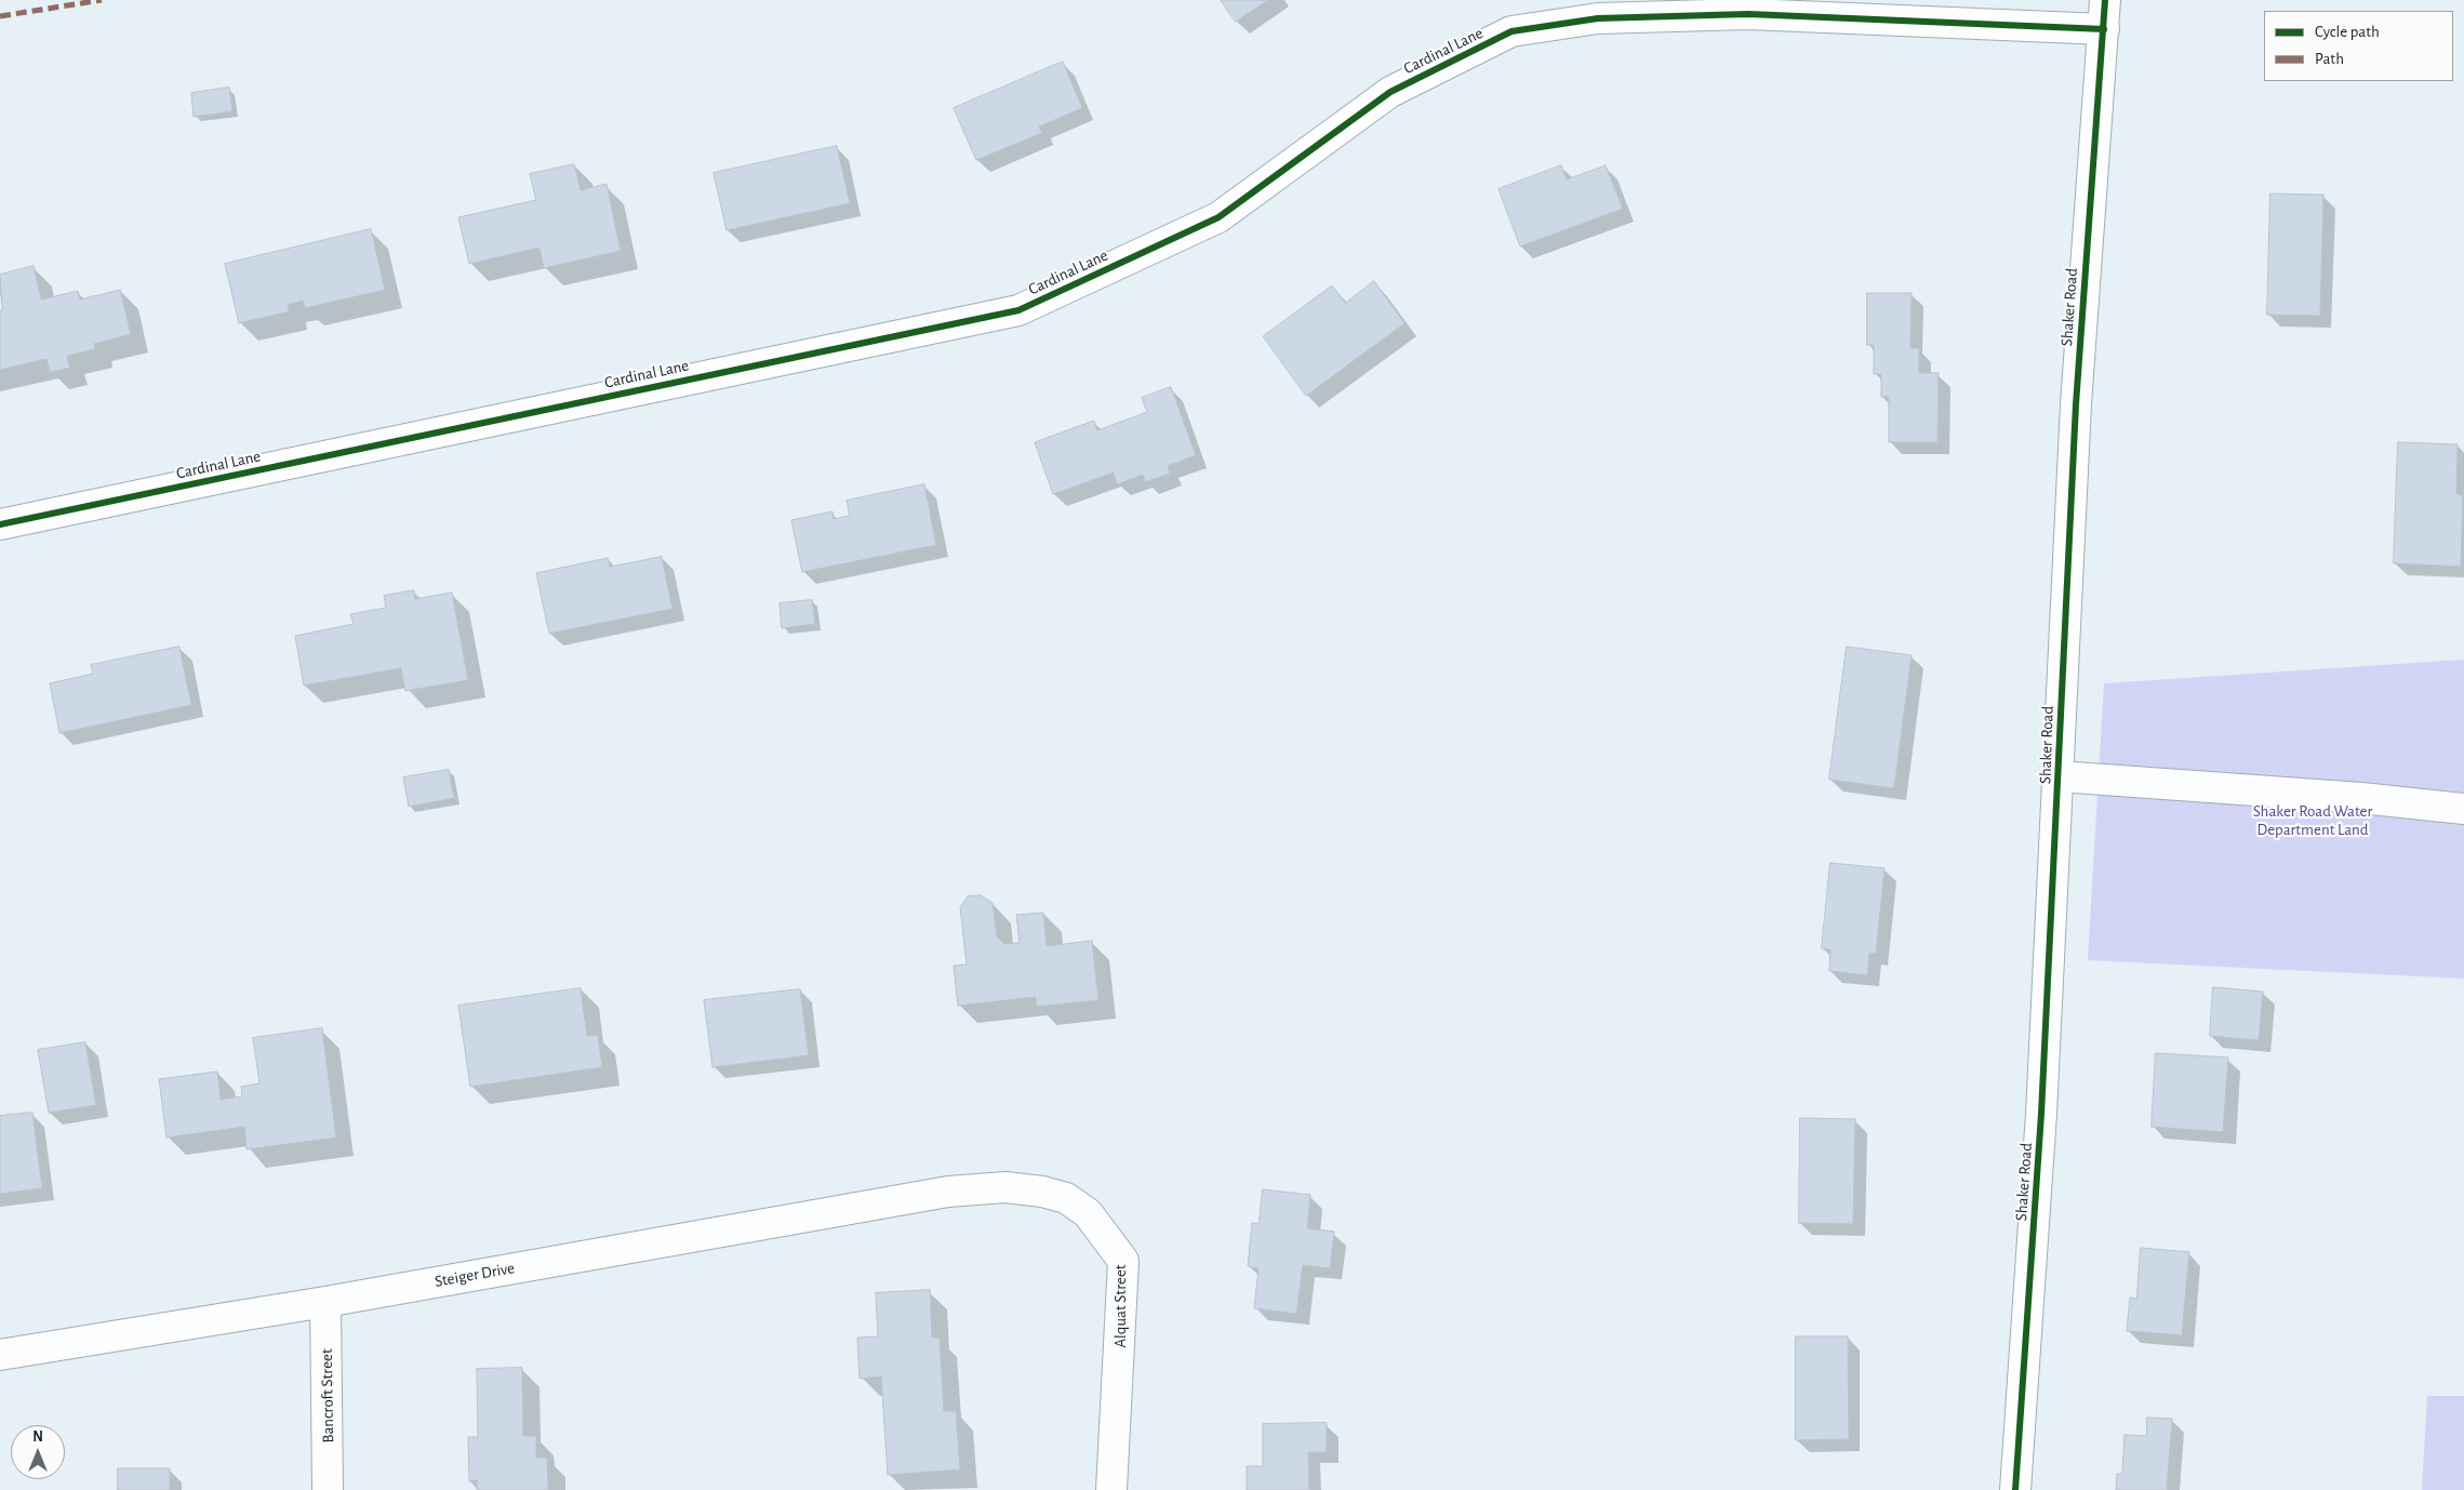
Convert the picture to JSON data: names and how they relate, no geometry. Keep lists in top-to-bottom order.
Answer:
{
  "streets": {
    "street": [
      "Cardinal Lane",
      "Shaker Road",
      "Steiger Drive",
      "Alquat Street",
      "Bancroft Street"
    ]
  },
  "crossings": [
    ["Cardinal Lane", "Shaker Road"],
    ["Steiger Drive", "Alquat Street"],
    ["Steiger Drive", "Bancroft Street"]
  ],
  "parks": ["Shaker Road Water Department Land"],
  "legend": ["Cycle path", "Path"],
  "north": "top"
}
